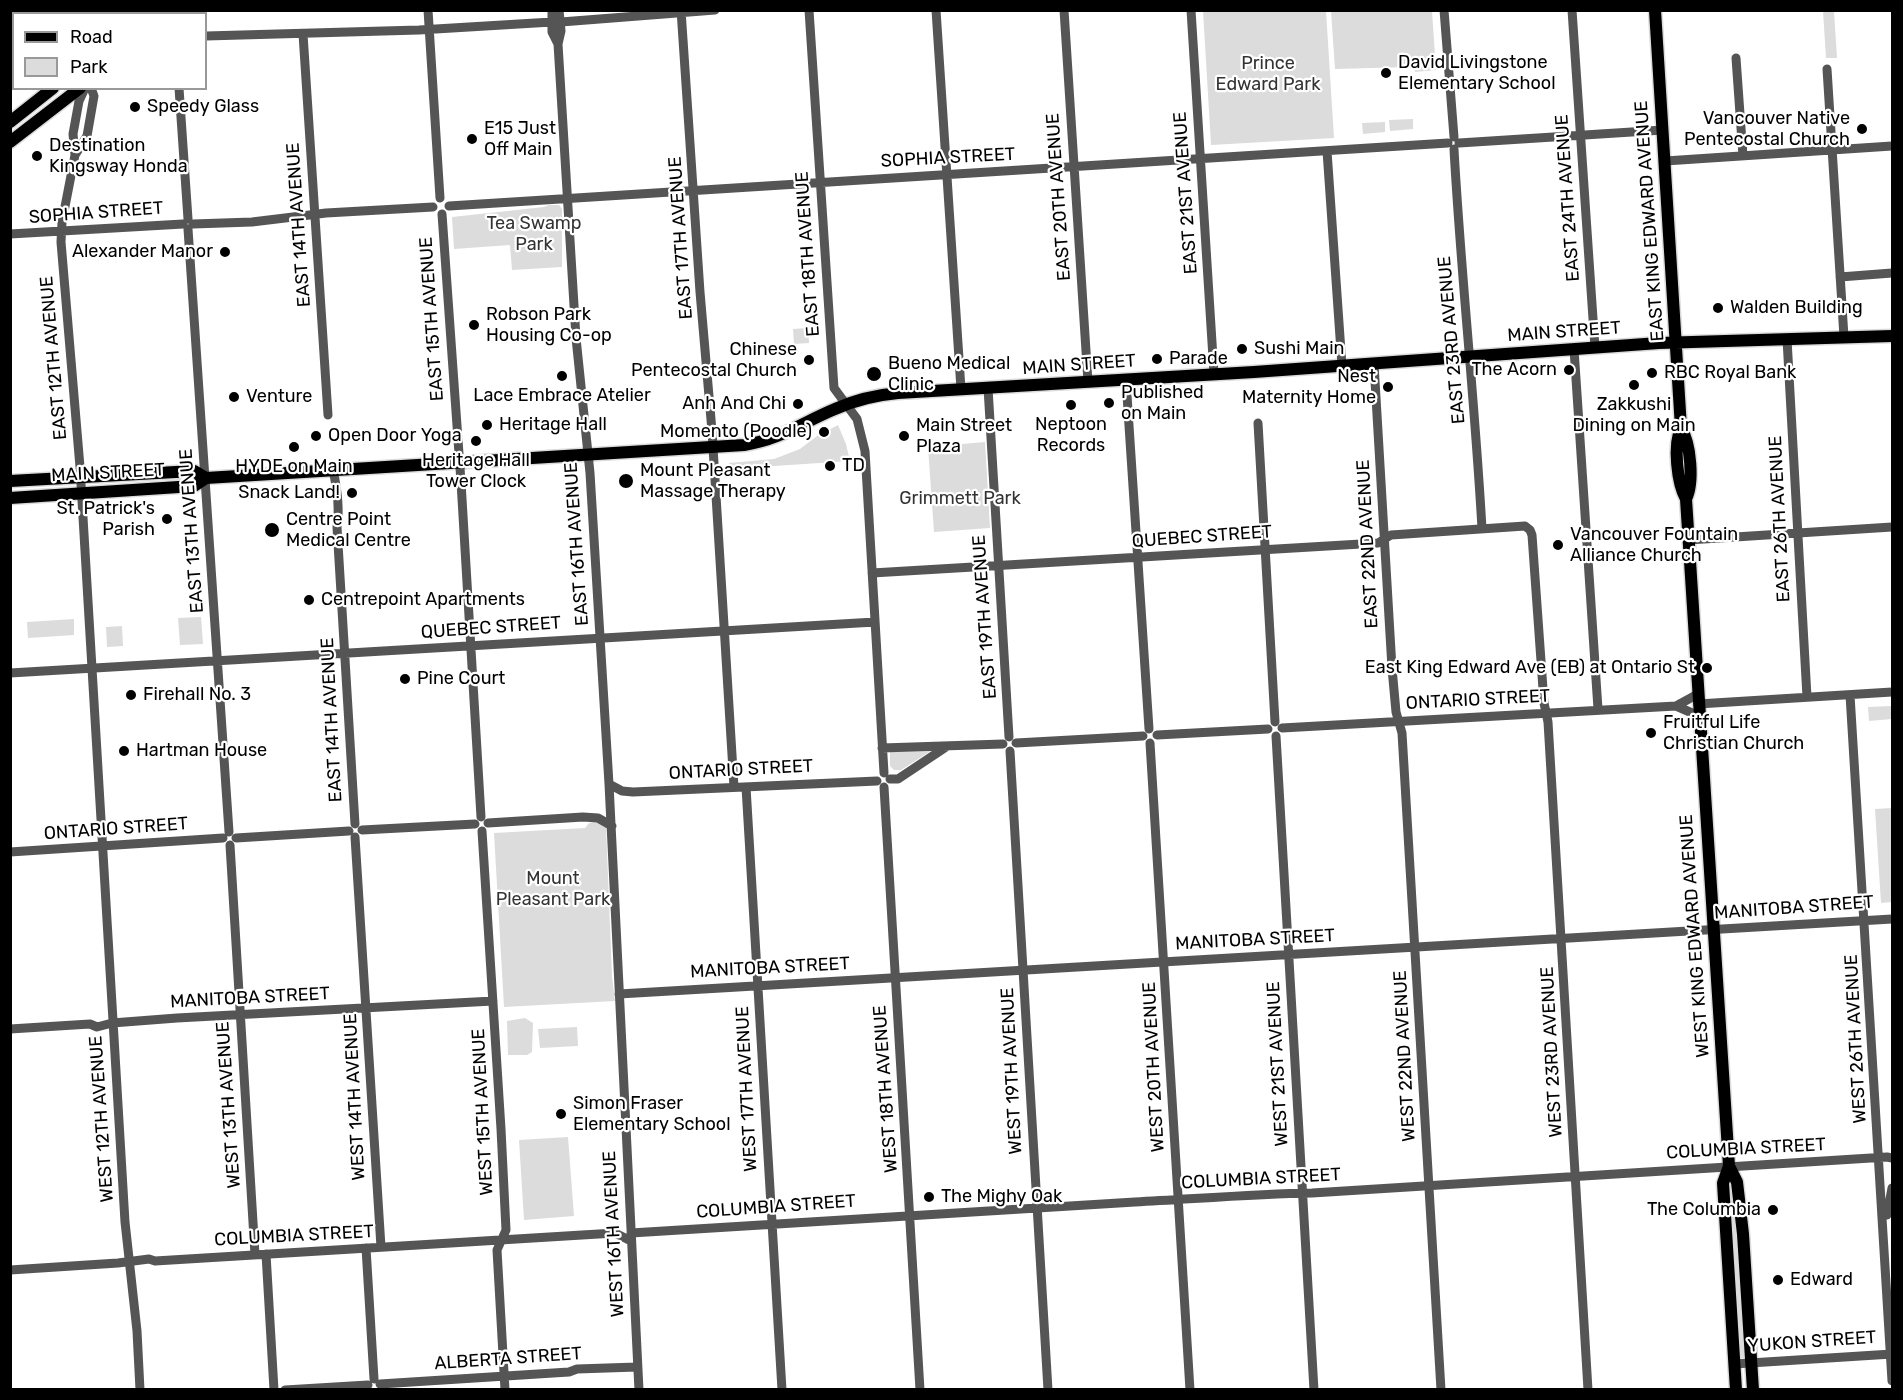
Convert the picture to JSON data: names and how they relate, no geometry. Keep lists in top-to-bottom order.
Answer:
{
  "streets": {
    "main road": ["EAST KING EDWARD AVENUE", "MAIN STREET", "WEST KING EDWARD AVENUE"],
    "street": [
      "SOPHIA STREET",
      "EAST 21ST AVENUE",
      "EAST 20TH AVENUE",
      "EAST 24TH AVENUE",
      "EAST 14TH AVENUE",
      "EAST 17TH AVENUE",
      "EAST 18TH AVENUE",
      "EAST 15TH AVENUE",
      "EAST 23RD AVENUE",
      "EAST 12TH AVENUE",
      "EAST 26TH AVENUE",
      "EAST 13TH AVENUE",
      "QUEBEC STREET",
      "EAST 16TH AVENUE",
      "EAST 22ND AVENUE",
      "EAST 19TH AVENUE",
      "ONTARIO STREET",
      "MANITOBA STREET",
      "WEST 26TH AVENUE",
      "WEST 23RD AVENUE",
      "WEST 22ND AVENUE",
      "WEST 21ST AVENUE",
      "WEST 20TH AVENUE",
      "WEST 19TH AVENUE",
      "WEST 17TH AVENUE",
      "WEST 18TH AVENUE",
      "WEST 14TH AVENUE",
      "WEST 13TH AVENUE",
      "WEST 15TH AVENUE",
      "WEST 12TH AVENUE",
      "COLUMBIA STREET",
      "WEST 16TH AVENUE",
      "YUKON STREET",
      "ALBERTA STREET"
    ]
  },
  "crossings": [
    ["SOPHIA STREET", "EAST 21ST AVENUE"],
    ["SOPHIA STREET", "EAST 20TH AVENUE"],
    ["SOPHIA STREET", "EAST 24TH AVENUE"],
    ["SOPHIA STREET", "EAST KING EDWARD AVENUE"],
    ["SOPHIA STREET", "EAST 14TH AVENUE"],
    ["SOPHIA STREET", "EAST 17TH AVENUE"],
    ["SOPHIA STREET", "EAST 18TH AVENUE"],
    ["SOPHIA STREET", "EAST 15TH AVENUE"],
    ["SOPHIA STREET", "EAST 23RD AVENUE"],
    ["SOPHIA STREET", "EAST 12TH AVENUE"],
    ["SOPHIA STREET", "EAST 13TH AVENUE"],
    ["SOPHIA STREET", "EAST 16TH AVENUE"],
    ["EAST 21ST AVENUE", "MAIN STREET"],
    ["EAST 20TH AVENUE", "MAIN STREET"],
    ["EAST 24TH AVENUE", "MAIN STREET"],
    ["EAST KING EDWARD AVENUE", "MAIN STREET"],
    ["EAST KING EDWARD AVENUE", "ONTARIO STREET"],
    ["EAST KING EDWARD AVENUE", "WEST KING EDWARD AVENUE"],
    ["EAST 14TH AVENUE", "MAIN STREET"],
    ["EAST 14TH AVENUE", "QUEBEC STREET"],
    ["EAST 14TH AVENUE", "ONTARIO STREET"],
    ["EAST 14TH AVENUE", "WEST 14TH AVENUE"],
    ["EAST 17TH AVENUE", "MAIN STREET"],
    ["EAST 17TH AVENUE", "QUEBEC STREET"],
    ["EAST 17TH AVENUE", "ONTARIO STREET"],
    ["EAST 18TH AVENUE", "MAIN STREET"],
    ["EAST 18TH AVENUE", "QUEBEC STREET"],
    ["EAST 18TH AVENUE", "ONTARIO STREET"],
    ["EAST 18TH AVENUE", "WEST 18TH AVENUE"],
    ["EAST 15TH AVENUE", "MAIN STREET"],
    ["EAST 15TH AVENUE", "QUEBEC STREET"],
    ["EAST 15TH AVENUE", "ONTARIO STREET"],
    ["EAST 15TH AVENUE", "WEST 15TH AVENUE"],
    ["MAIN STREET", "EAST 23RD AVENUE"],
    ["MAIN STREET", "EAST 12TH AVENUE"],
    ["MAIN STREET", "EAST 26TH AVENUE"],
    ["MAIN STREET", "EAST 13TH AVENUE"],
    ["MAIN STREET", "EAST 16TH AVENUE"],
    ["MAIN STREET", "EAST 22ND AVENUE"],
    ["MAIN STREET", "EAST 19TH AVENUE"],
    ["EAST 23RD AVENUE", "QUEBEC STREET"],
    ["EAST 12TH AVENUE", "QUEBEC STREET"],
    ["EAST 12TH AVENUE", "ONTARIO STREET"],
    ["EAST 12TH AVENUE", "WEST 12TH AVENUE"],
    ["EAST 26TH AVENUE", "ONTARIO STREET"],
    ["EAST 13TH AVENUE", "QUEBEC STREET"],
    ["EAST 13TH AVENUE", "ONTARIO STREET"],
    ["EAST 13TH AVENUE", "WEST 13TH AVENUE"],
    ["QUEBEC STREET", "EAST 16TH AVENUE"],
    ["QUEBEC STREET", "EAST 22ND AVENUE"],
    ["QUEBEC STREET", "EAST 19TH AVENUE"],
    ["QUEBEC STREET", "ONTARIO STREET"],
    ["QUEBEC STREET", "WEST 23RD AVENUE"],
    ["EAST 16TH AVENUE", "ONTARIO STREET"],
    ["EAST 16TH AVENUE", "WEST 16TH AVENUE"],
    ["EAST 22ND AVENUE", "ONTARIO STREET"],
    ["EAST 22ND AVENUE", "WEST 22ND AVENUE"],
    ["EAST 19TH AVENUE", "ONTARIO STREET"],
    ["EAST 19TH AVENUE", "WEST 19TH AVENUE"],
    ["ONTARIO STREET", "WEST KING EDWARD AVENUE"],
    ["ONTARIO STREET", "WEST 26TH AVENUE"],
    ["ONTARIO STREET", "WEST 23RD AVENUE"],
    ["ONTARIO STREET", "WEST 22ND AVENUE"],
    ["ONTARIO STREET", "WEST 21ST AVENUE"],
    ["ONTARIO STREET", "WEST 20TH AVENUE"],
    ["ONTARIO STREET", "WEST 19TH AVENUE"],
    ["ONTARIO STREET", "WEST 17TH AVENUE"],
    ["ONTARIO STREET", "WEST 18TH AVENUE"],
    ["ONTARIO STREET", "WEST 14TH AVENUE"],
    ["ONTARIO STREET", "WEST 13TH AVENUE"],
    ["ONTARIO STREET", "WEST 15TH AVENUE"],
    ["ONTARIO STREET", "WEST 12TH AVENUE"],
    ["ONTARIO STREET", "WEST 16TH AVENUE"],
    ["MANITOBA STREET", "WEST KING EDWARD AVENUE"],
    ["MANITOBA STREET", "WEST 26TH AVENUE"],
    ["MANITOBA STREET", "WEST 23RD AVENUE"],
    ["MANITOBA STREET", "WEST 22ND AVENUE"],
    ["MANITOBA STREET", "WEST 21ST AVENUE"],
    ["MANITOBA STREET", "WEST 20TH AVENUE"],
    ["MANITOBA STREET", "WEST 19TH AVENUE"],
    ["MANITOBA STREET", "WEST 17TH AVENUE"],
    ["MANITOBA STREET", "WEST 18TH AVENUE"],
    ["MANITOBA STREET", "WEST 14TH AVENUE"],
    ["MANITOBA STREET", "WEST 13TH AVENUE"],
    ["MANITOBA STREET", "WEST 15TH AVENUE"],
    ["MANITOBA STREET", "WEST 12TH AVENUE"],
    ["MANITOBA STREET", "WEST 16TH AVENUE"],
    ["WEST KING EDWARD AVENUE", "COLUMBIA STREET"],
    ["WEST KING EDWARD AVENUE", "YUKON STREET"],
    ["WEST 26TH AVENUE", "COLUMBIA STREET"],
    ["WEST 26TH AVENUE", "YUKON STREET"],
    ["WEST 23RD AVENUE", "COLUMBIA STREET"],
    ["WEST 22ND AVENUE", "COLUMBIA STREET"],
    ["WEST 21ST AVENUE", "COLUMBIA STREET"],
    ["WEST 20TH AVENUE", "COLUMBIA STREET"],
    ["WEST 19TH AVENUE", "COLUMBIA STREET"],
    ["WEST 17TH AVENUE", "COLUMBIA STREET"],
    ["WEST 18TH AVENUE", "COLUMBIA STREET"],
    ["WEST 14TH AVENUE", "COLUMBIA STREET"],
    ["WEST 13TH AVENUE", "COLUMBIA STREET"],
    ["WEST 15TH AVENUE", "COLUMBIA STREET"],
    ["WEST 15TH AVENUE", "ALBERTA STREET"],
    ["WEST 12TH AVENUE", "COLUMBIA STREET"],
    ["COLUMBIA STREET", "WEST 16TH AVENUE"],
    ["WEST 16TH AVENUE", "ALBERTA STREET"]
  ],
  "parks": [
    "Prince Edward Park",
    "Tea Swamp Park",
    "Grimmett Park",
    "Mount Pleasant Park"
  ],
  "places": [
    "David Livingstone Elementary School",
    "Speedy Glass",
    "Vancouver Native Pentecostal Church",
    "E15 Just Off Main",
    "Destination Kingsway Honda",
    "Alexander Manor",
    "Walden Building",
    "Robson Park Housing Co-op",
    "Sushi Main",
    "Parade",
    "Chinese Pentecostal Church",
    "The Acorn",
    "RBC Royal Bank",
    "Bueno Medical Clinic",
    "Lace Embrace Atelier",
    "Zakkushi Dining on Main",
    "Nest Maternity Home",
    "Venture",
    "Published on Main",
    "Anh And Chi",
    "Neptoon Records",
    "Heritage Hall",
    "Momento (Poodle)",
    "Open Door Yoga",
    "Main Street Plaza",
    "Heritage Hall Tower Clock",
    "HYDE on Main",
    "TD",
    "Mount Pleasant Massage Therapy",
    "Snack Land!",
    "St. Patrick's Parish",
    "Centre Point Medical Centre",
    "Vancouver Fountain Alliance Church",
    "Centrepoint Apartments",
    "East King Edward Ave (EB) at Ontario St",
    "Pine Court",
    "Firehall No. 3",
    "Fruitful Life Christian Church",
    "Hartman House",
    "Simon Fraser Elementary School",
    "The Mighy Oak",
    "The Columbia",
    "Edward"
  ],
  "legend": ["Road", "Park"]
}
